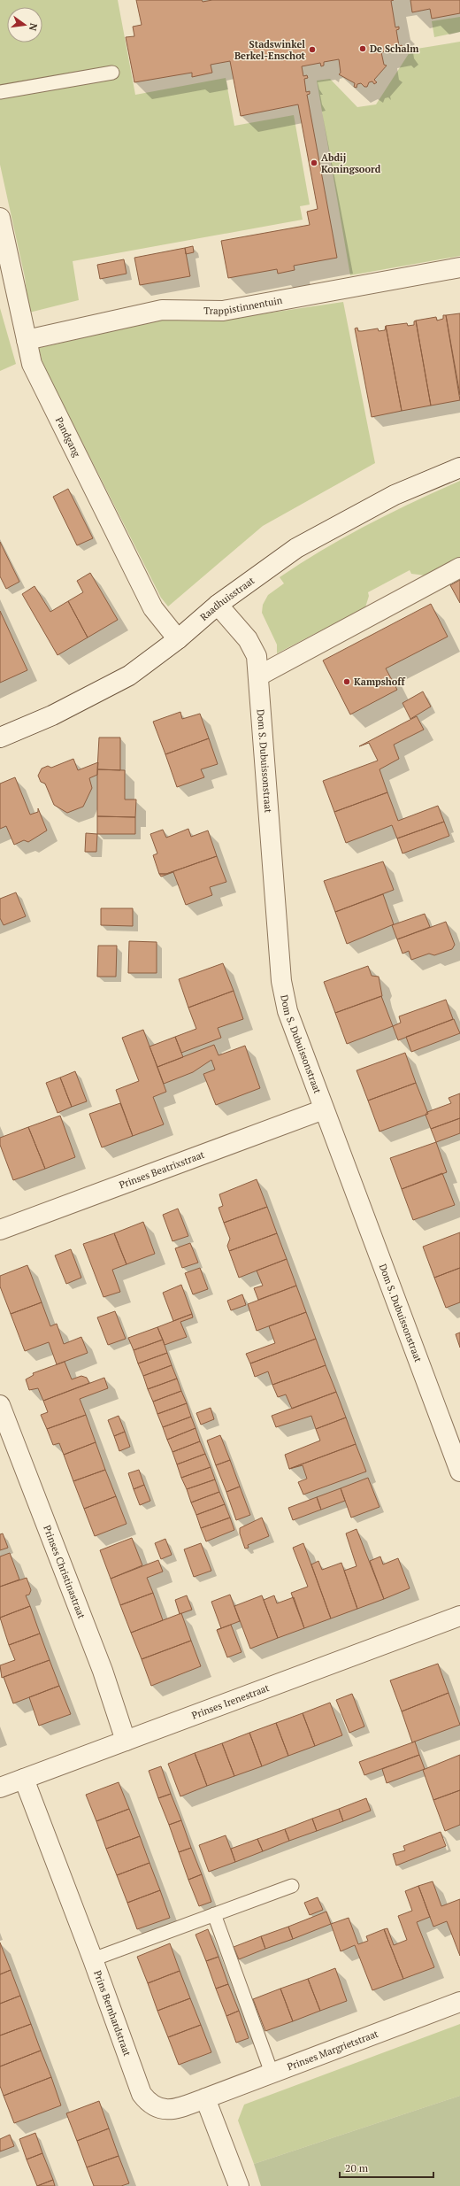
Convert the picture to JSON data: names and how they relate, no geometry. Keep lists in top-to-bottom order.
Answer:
{
  "streets": {
    "street": [
      "Trappistinnentuin",
      "Pandgang",
      "Raadhuisstraat",
      "Dom S. Dubuissonstraat",
      "Prinses Beatrixstraat",
      "Prinses Christinastraat",
      "Prinses Irenestraat",
      "Prins Bernhardstraat",
      "Prinses Margrietstraat"
    ]
  },
  "crossings": [
    ["Trappistinnentuin", "Pandgang"],
    ["Pandgang", "Raadhuisstraat"],
    ["Raadhuisstraat", "Dom S. Dubuissonstraat"],
    ["Dom S. Dubuissonstraat", "Prinses Beatrixstraat"],
    ["Prinses Christinastraat", "Prinses Irenestraat"],
    ["Prinses Irenestraat", "Prins Bernhardstraat"],
    ["Prins Bernhardstraat", "Prinses Margrietstraat"]
  ],
  "places": [
    "De Schalm",
    "Stadswinkel Berkel-Enschot",
    "Abdij Koningsoord",
    "Kampshoff"
  ],
  "scale_bar": "20 m",
  "north": "right"
}
